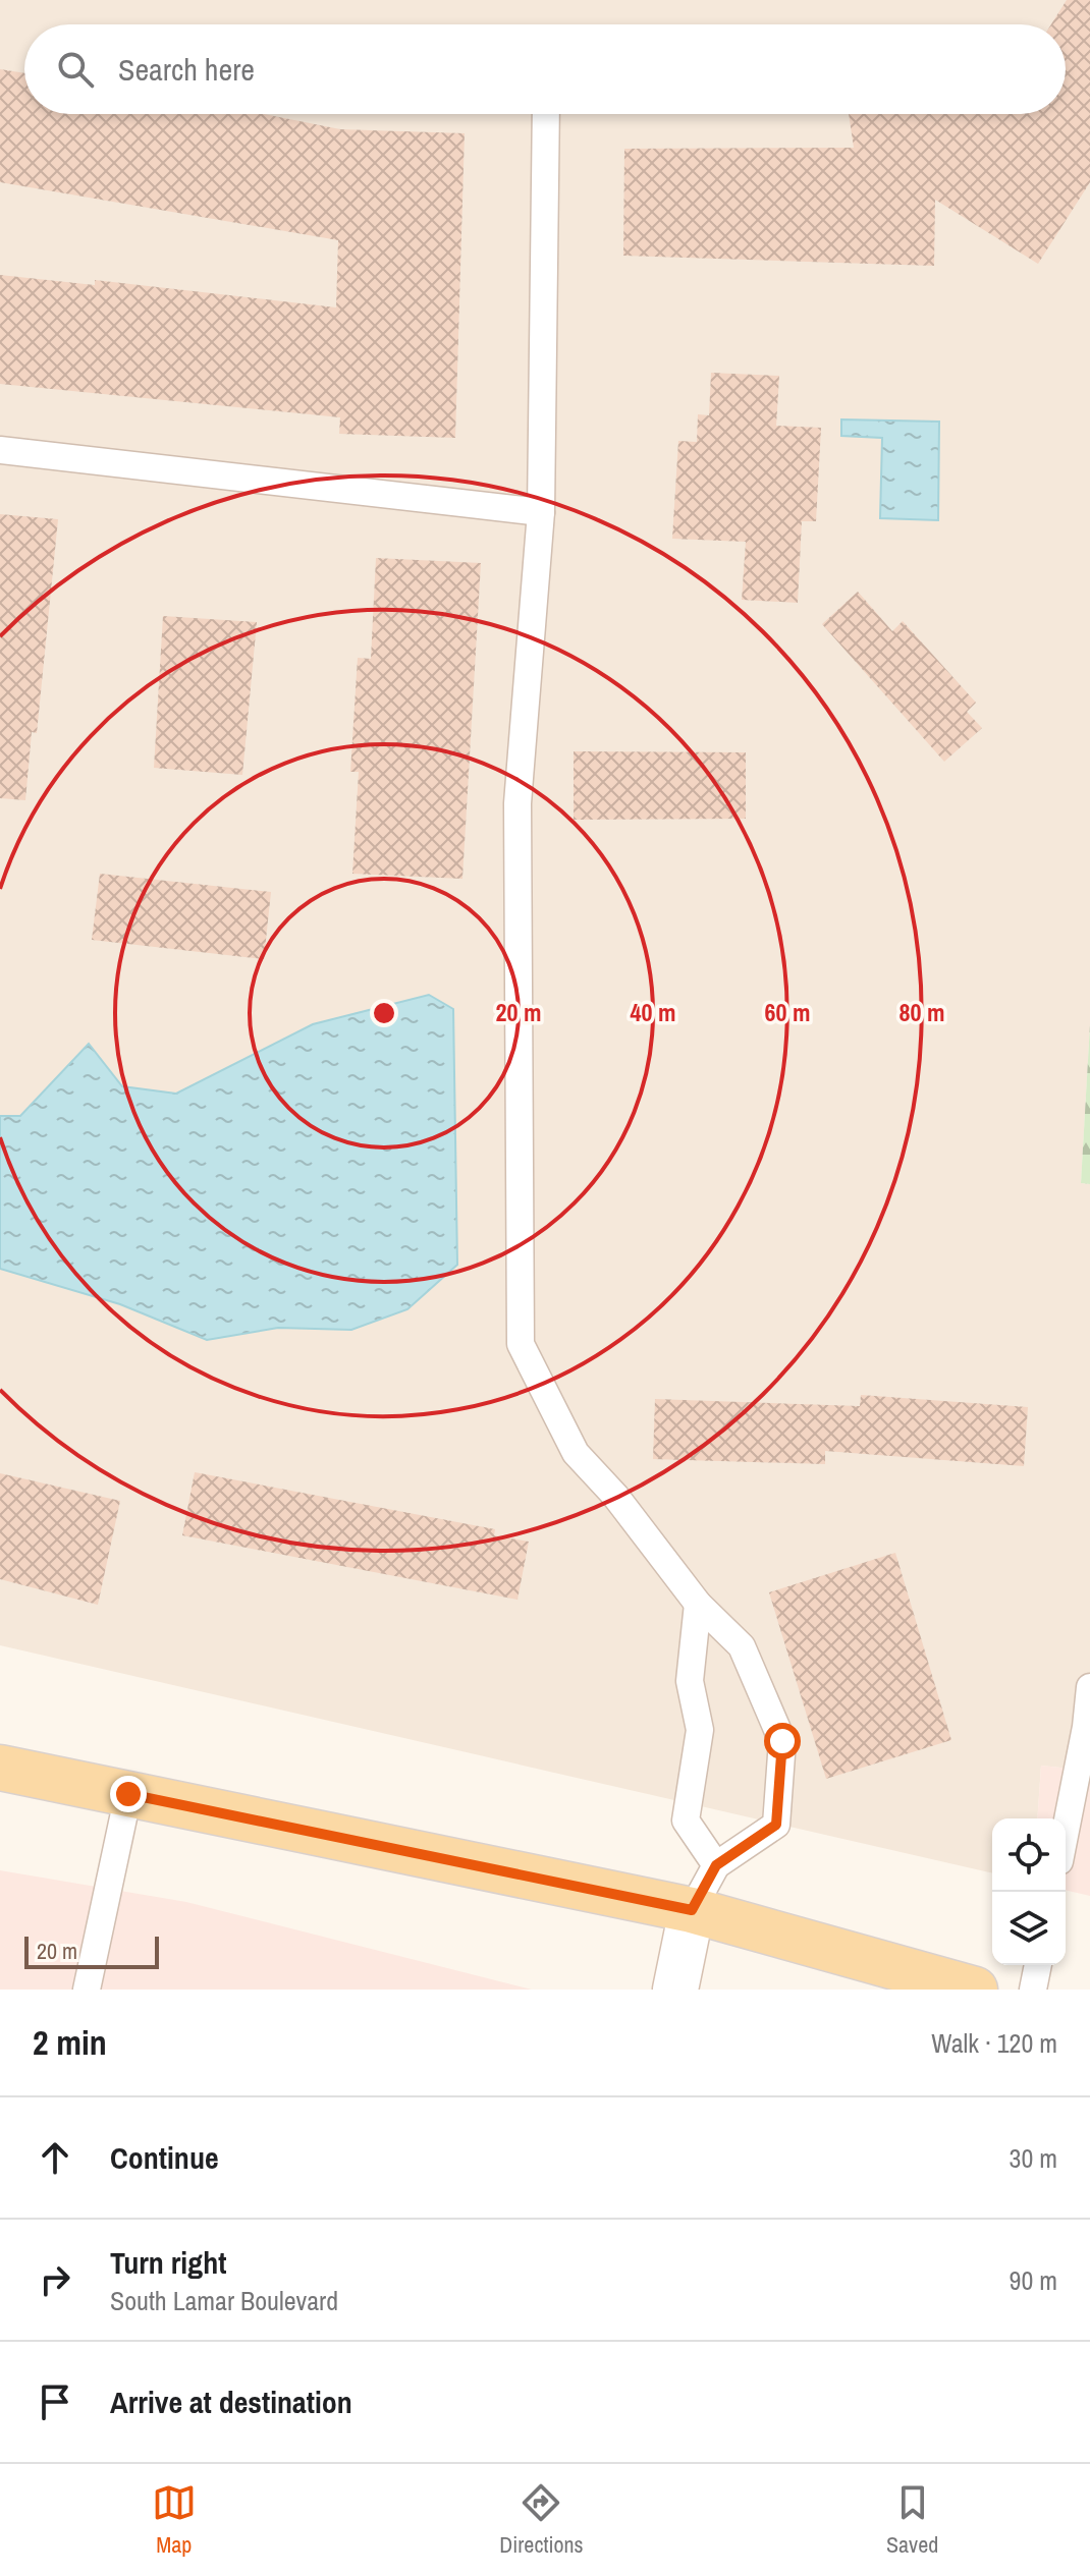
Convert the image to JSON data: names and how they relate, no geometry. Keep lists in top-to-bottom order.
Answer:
{
  "scale_bar": "20 m",
  "page": {
    "search": "Search here",
    "scale": "20 m",
    "heading": ["2 min", "Walk · 120 m"],
    "list": [
      ["Continue", "30 m"],
      ["Turn right", "South Lamar Boulevard", "90 m"],
      "Arrive at destination"
    ],
    "nav": ["Map", "Directions", "Saved"]
  },
  "rings": [
    "20 m",
    "40 m",
    "60 m",
    "80 m"
  ]
}
